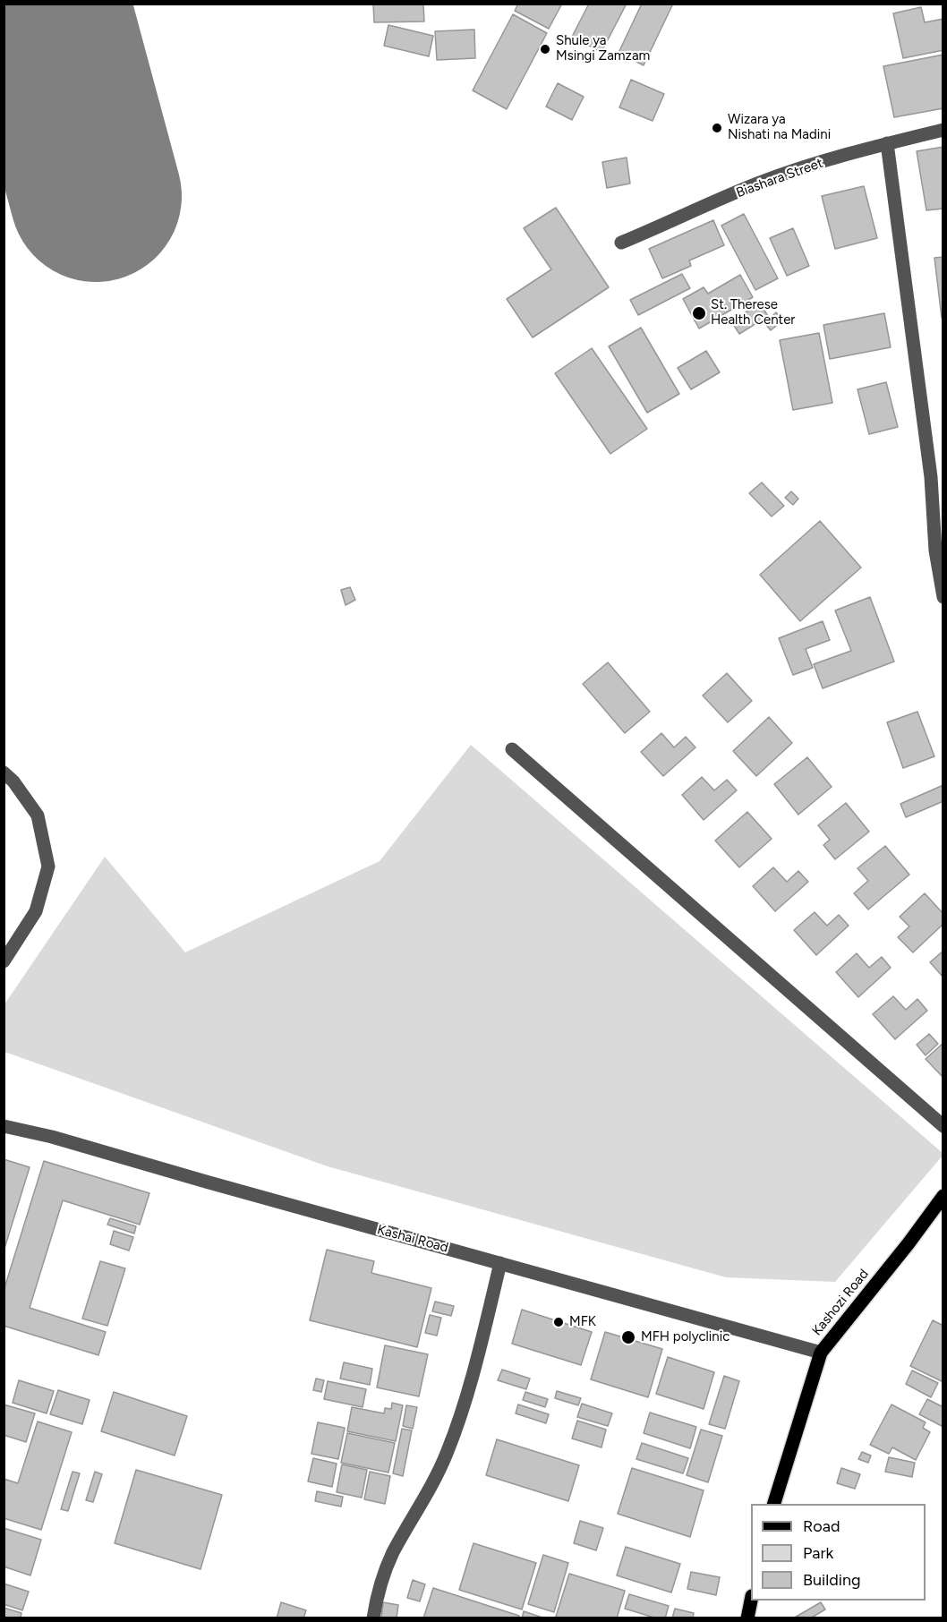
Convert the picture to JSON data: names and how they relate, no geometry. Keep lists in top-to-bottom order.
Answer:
{
  "streets": {
    "main road": ["Kashozi Road"],
    "street": ["Biashara Street", "Kashai Road"]
  },
  "crossings": [
    ["Kashai Road", "Kashozi Road"]
  ],
  "places": [
    "Shule ya Msingi Zamzam",
    "Wizara ya Nishati na Madini",
    "St. Therese Health Center",
    "MFK",
    "MFH polyclinic"
  ],
  "legend": ["Road", "Park", "Building"]
}
